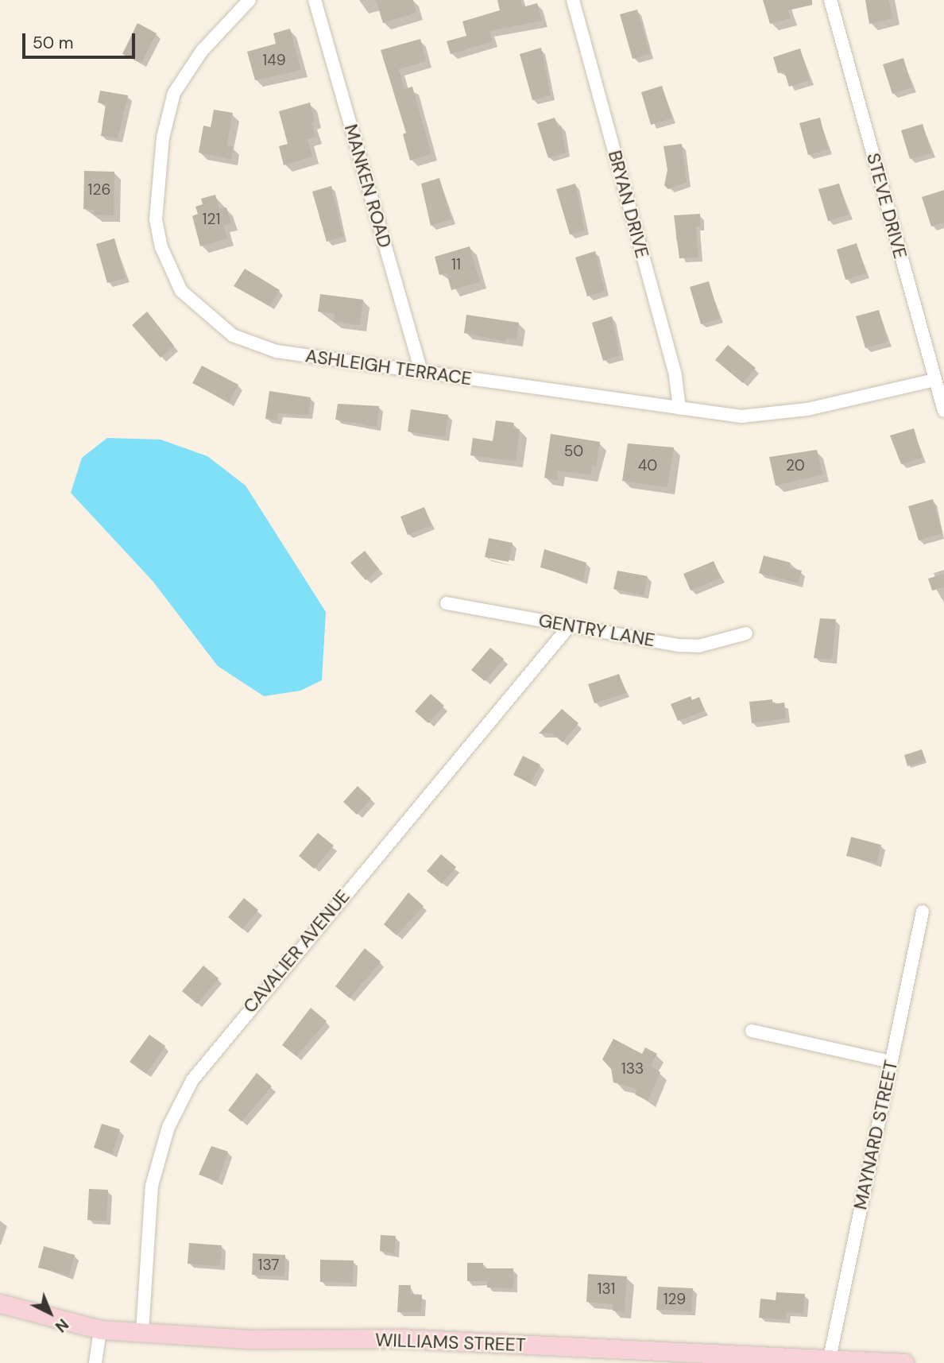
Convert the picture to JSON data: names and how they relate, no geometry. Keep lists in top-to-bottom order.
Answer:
{
  "streets": {
    "street": [
      "MANKEN ROAD",
      "BRYAN DRIVE",
      "STEVE DRIVE",
      "ASHLEIGH TERRACE",
      "GENTRY LANE",
      "CAVALIER AVENUE",
      "MAYNARD STREET",
      "WILLIAMS STREET"
    ]
  },
  "crossings": [
    ["MANKEN ROAD", "ASHLEIGH TERRACE"],
    ["BRYAN DRIVE", "ASHLEIGH TERRACE"],
    ["STEVE DRIVE", "ASHLEIGH TERRACE"],
    ["GENTRY LANE", "CAVALIER AVENUE"],
    ["CAVALIER AVENUE", "WILLIAMS STREET"],
    ["MAYNARD STREET", "WILLIAMS STREET"]
  ],
  "house_numbers": [
    "149",
    "126",
    "121",
    "11",
    "50",
    "40",
    "20",
    "133",
    "137",
    "131",
    "129"
  ],
  "scale_bar": "50 m",
  "north": "bottom right"
}
